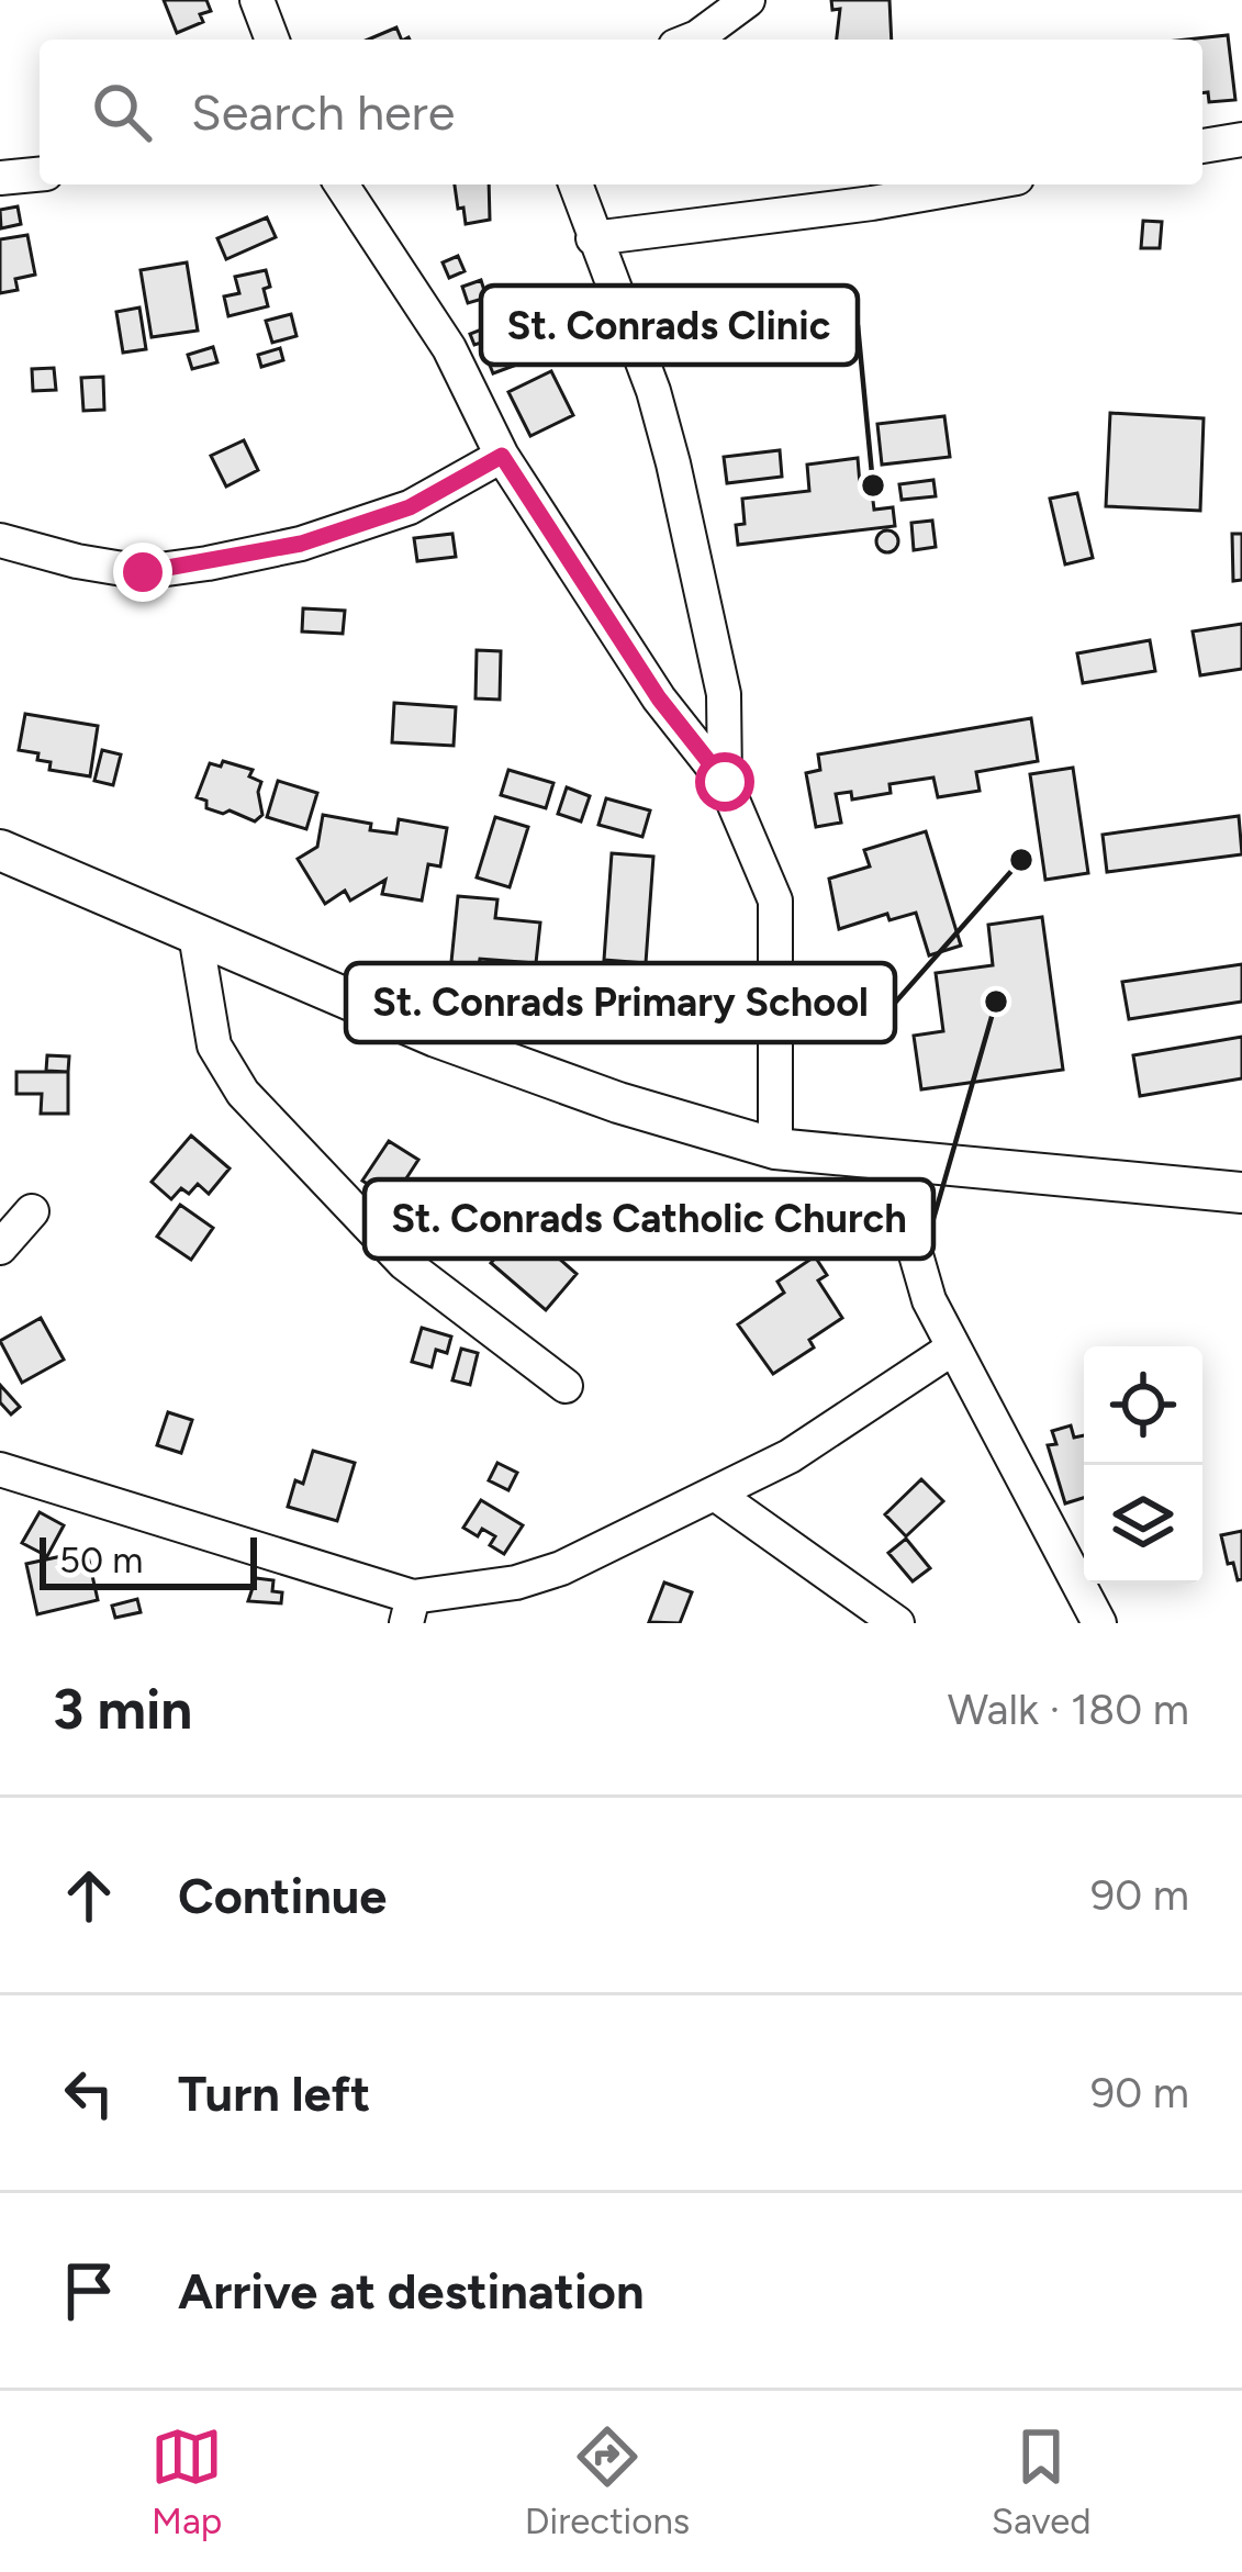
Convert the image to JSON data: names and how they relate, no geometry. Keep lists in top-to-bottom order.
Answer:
{
  "places": ["St. Conrads Clinic", "St. Conrads Primary School", "St. Conrads Catholic Church"],
  "scale_bar": "50 m",
  "page": {
    "search": "Search here",
    "scale": "50 m",
    "heading": ["3 min", "Walk · 180 m"],
    "list": [
      ["Continue", "90 m"],
      ["Turn left", "90 m"],
      "Arrive at destination"
    ],
    "nav": ["Map", "Directions", "Saved"]
  }
}
